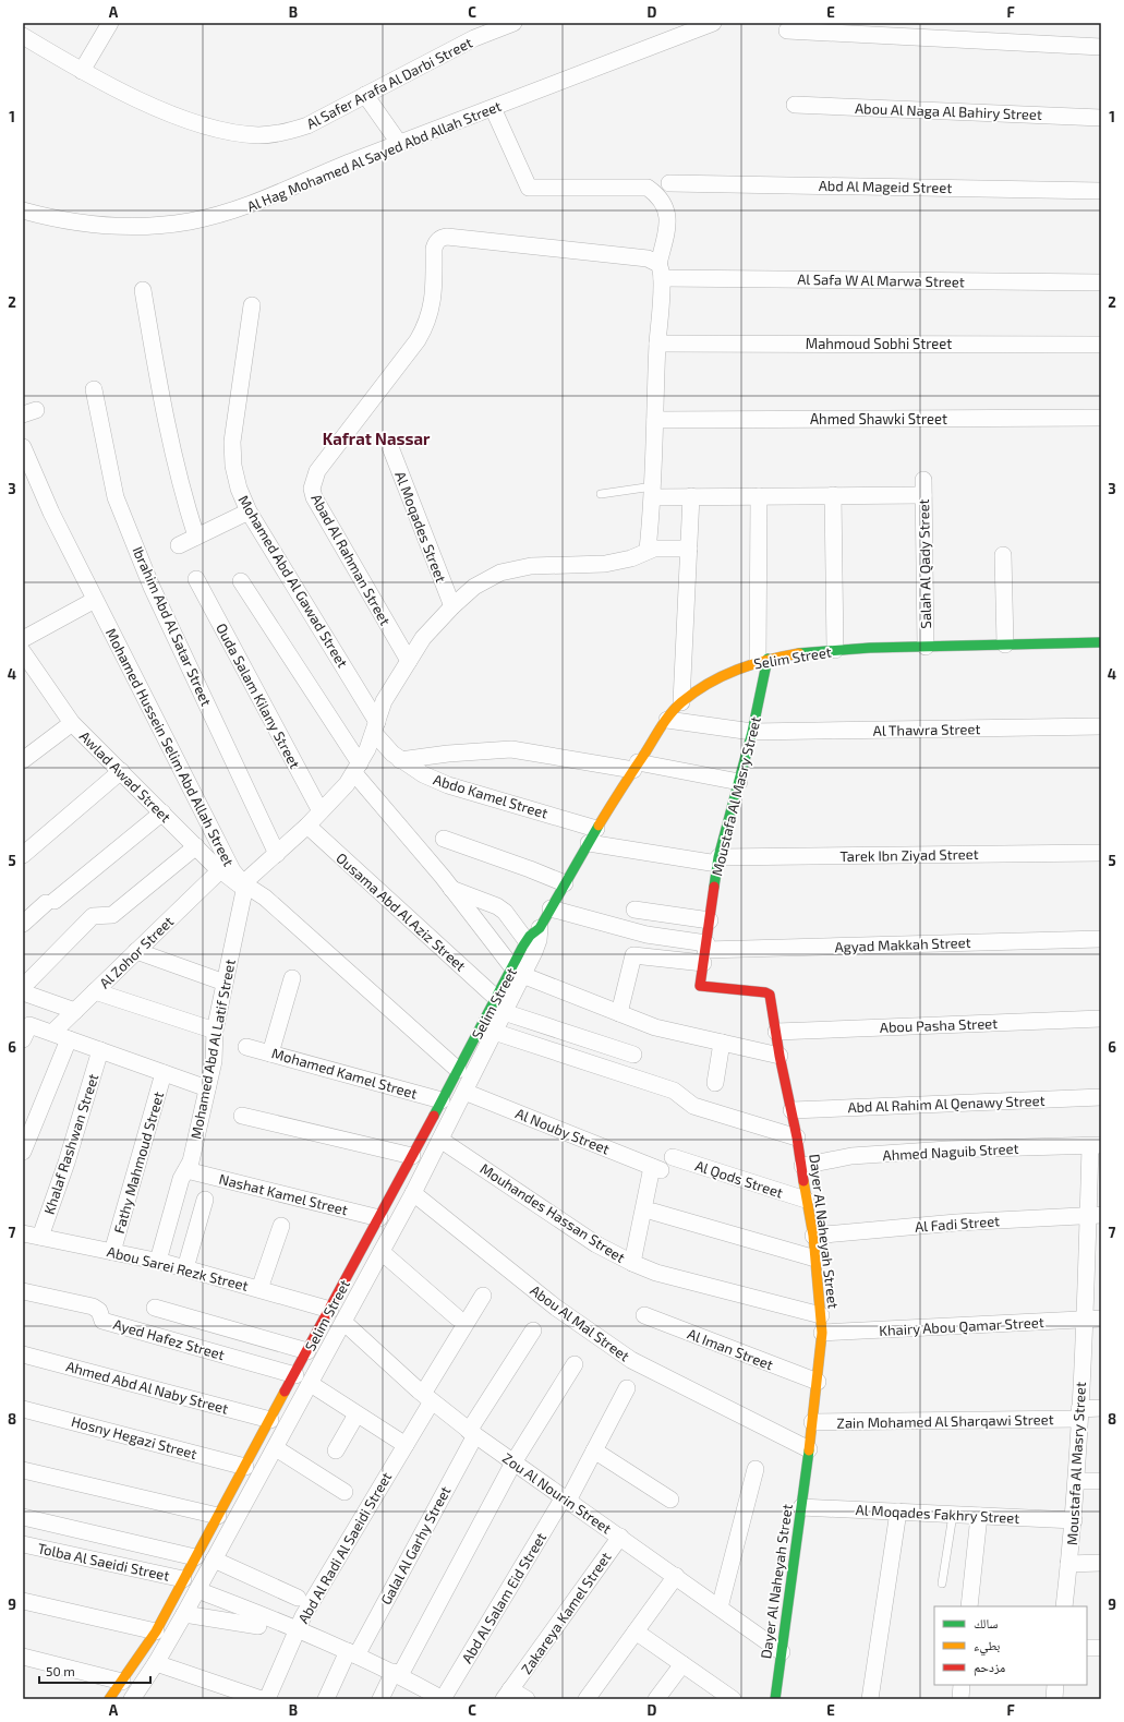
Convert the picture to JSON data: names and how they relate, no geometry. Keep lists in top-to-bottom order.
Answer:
{
  "streets": {
    "street": [
      "Al Safer Arafa Al Darbi Street",
      "Abou Al Naga Al Bahiry Street",
      "Al Hag Mohamed Al Sayed Abd Allah Street",
      "Abd Al Mageid Street",
      "Al Safa W Al Marwa Street",
      "Mahmoud Sobhi Street",
      "Ahmed Shawki Street",
      "Al Moqades Street",
      "Abad Al Rahman Street",
      "Salah Al Qady Street",
      "Mohamed Abd Al Gawad Street",
      "Ibrahim Abd Al Satar Street",
      "Selim Street",
      "Ouda Salam Kilany Street",
      "Al Thawra Street",
      "Mohamed Hussein Selim Abd Allah Street",
      "Awlad Awad Street",
      "Abdo Kamel Street",
      "Moustafa Al Masry Street",
      "Tarek Ibn Ziyad Street",
      "Ousama Abd Al Aziz Street",
      "Agyad Makkah Street",
      "Al Zohor Street",
      "Abou Pasha Street",
      "Mohamed Abd Al Latif Street",
      "Mohamed Kamel Street",
      "Abd Al Rahim Al Qenawy Street",
      "Al Nouby Street",
      "Khalaf Rashwan Street",
      "Ahmed Naguib Street",
      "Fathy Mahmoud Street",
      "Al Qods Street",
      "Nashat Kamel Street",
      "Mouhandes Hassan Street",
      "Al Fadi Street",
      "Dayer Al Naheyah Street",
      "Abou Sarei Rezk Street",
      "Abou Al Mal Street",
      "Khairy Abou Qamar Street",
      "Ayed Hafez Street",
      "Al Iman Street",
      "Ahmed Abd Al Naby Street",
      "Zain Mohamed Al Sharqawi Street",
      "Hosny Hegazi Street",
      "Zou Al Nourin Street",
      "Al Moqades Fakhry Street",
      "Galal Al Garhy Street",
      "Abd Al Radi Al Saeidi Street",
      "Tolba Al Saeidi Street",
      "Abd Al Salam Eid Street",
      "Zakareya Kamel Street"
    ]
  },
  "crossings": [
    ["Al Safa W Al Marwa Street", "Abad Al Rahman Street"],
    ["Salah Al Qady Street", "Selim Street"],
    ["Mohamed Abd Al Gawad Street", "Abdo Kamel Street"],
    ["Selim Street", "Al Thawra Street"],
    ["Selim Street", "Mohamed Hussein Selim Abd Allah Street"],
    ["Selim Street", "Abdo Kamel Street"],
    ["Selim Street", "Moustafa Al Masry Street"],
    ["Selim Street", "Ousama Abd Al Aziz Street"],
    ["Selim Street", "Mohamed Kamel Street"],
    ["Selim Street", "Al Nouby Street"],
    ["Selim Street", "Nashat Kamel Street"],
    ["Selim Street", "Mouhandes Hassan Street"],
    ["Selim Street", "Abou Sarei Rezk Street"],
    ["Selim Street", "Abou Al Mal Street"],
    ["Selim Street", "Ayed Hafez Street"],
    ["Selim Street", "Ahmed Abd Al Naby Street"],
    ["Selim Street", "Hosny Hegazi Street"],
    ["Selim Street", "Zou Al Nourin Street"],
    ["Selim Street", "Tolba Al Saeidi Street"],
    ["Al Thawra Street", "Moustafa Al Masry Street"],
    ["Mohamed Hussein Selim Abd Allah Street", "Awlad Awad Street"],
    ["Mohamed Hussein Selim Abd Allah Street", "Mohamed Abd Al Latif Street"],
    ["Awlad Awad Street", "Al Zohor Street"],
    ["Awlad Awad Street", "Mohamed Abd Al Latif Street"],
    ["Abdo Kamel Street", "Moustafa Al Masry Street"],
    ["Abdo Kamel Street", "Tarek Ibn Ziyad Street"],
    ["Moustafa Al Masry Street", "Tarek Ibn Ziyad Street"],
    ["Moustafa Al Masry Street", "Agyad Makkah Street"],
    ["Moustafa Al Masry Street", "Ahmed Naguib Street"],
    ["Moustafa Al Masry Street", "Al Fadi Street"],
    ["Moustafa Al Masry Street", "Dayer Al Naheyah Street"],
    ["Moustafa Al Masry Street", "Khairy Abou Qamar Street"],
    ["Moustafa Al Masry Street", "Zain Mohamed Al Sharqawi Street"],
    ["Moustafa Al Masry Street", "Al Moqades Fakhry Street"],
    ["Abou Pasha Street", "Dayer Al Naheyah Street"],
    ["Mohamed Abd Al Latif Street", "Nashat Kamel Street"],
    ["Mohamed Abd Al Latif Street", "Abou Sarei Rezk Street"],
    ["Abd Al Rahim Al Qenawy Street", "Dayer Al Naheyah Street"],
    ["Al Nouby Street", "Mouhandes Hassan Street"],
    ["Khalaf Rashwan Street", "Abou Sarei Rezk Street"],
    ["Ahmed Naguib Street", "Dayer Al Naheyah Street"],
    ["Fathy Mahmoud Street", "Abou Sarei Rezk Street"],
    ["Al Qods Street", "Dayer Al Naheyah Street"],
    ["Mouhandes Hassan Street", "Dayer Al Naheyah Street"],
    ["Al Fadi Street", "Dayer Al Naheyah Street"],
    ["Dayer Al Naheyah Street", "Abou Al Mal Street"],
    ["Dayer Al Naheyah Street", "Khairy Abou Qamar Street"],
    ["Dayer Al Naheyah Street", "Al Iman Street"],
    ["Dayer Al Naheyah Street", "Zain Mohamed Al Sharqawi Street"],
    ["Dayer Al Naheyah Street", "Zou Al Nourin Street"],
    ["Dayer Al Naheyah Street", "Al Moqades Fakhry Street"],
    ["Zou Al Nourin Street", "Galal Al Garhy Street"],
    ["Zou Al Nourin Street", "Abd Al Radi Al Saeidi Street"],
    ["Zou Al Nourin Street", "Abd Al Salam Eid Street"],
    ["Zou Al Nourin Street", "Zakareya Kamel Street"]
  ],
  "districts": ["Kafrat Nassar"],
  "legend": ["سالك", "بطيء", "مزدحم"],
  "scale_bar": "50 m",
  "grid": {
    "columns": [
      "A",
      "B",
      "C",
      "D",
      "E",
      "F"
    ],
    "rows": [
      "1",
      "2",
      "3",
      "4",
      "5",
      "6",
      "7",
      "8",
      "9"
    ]
  }
}
